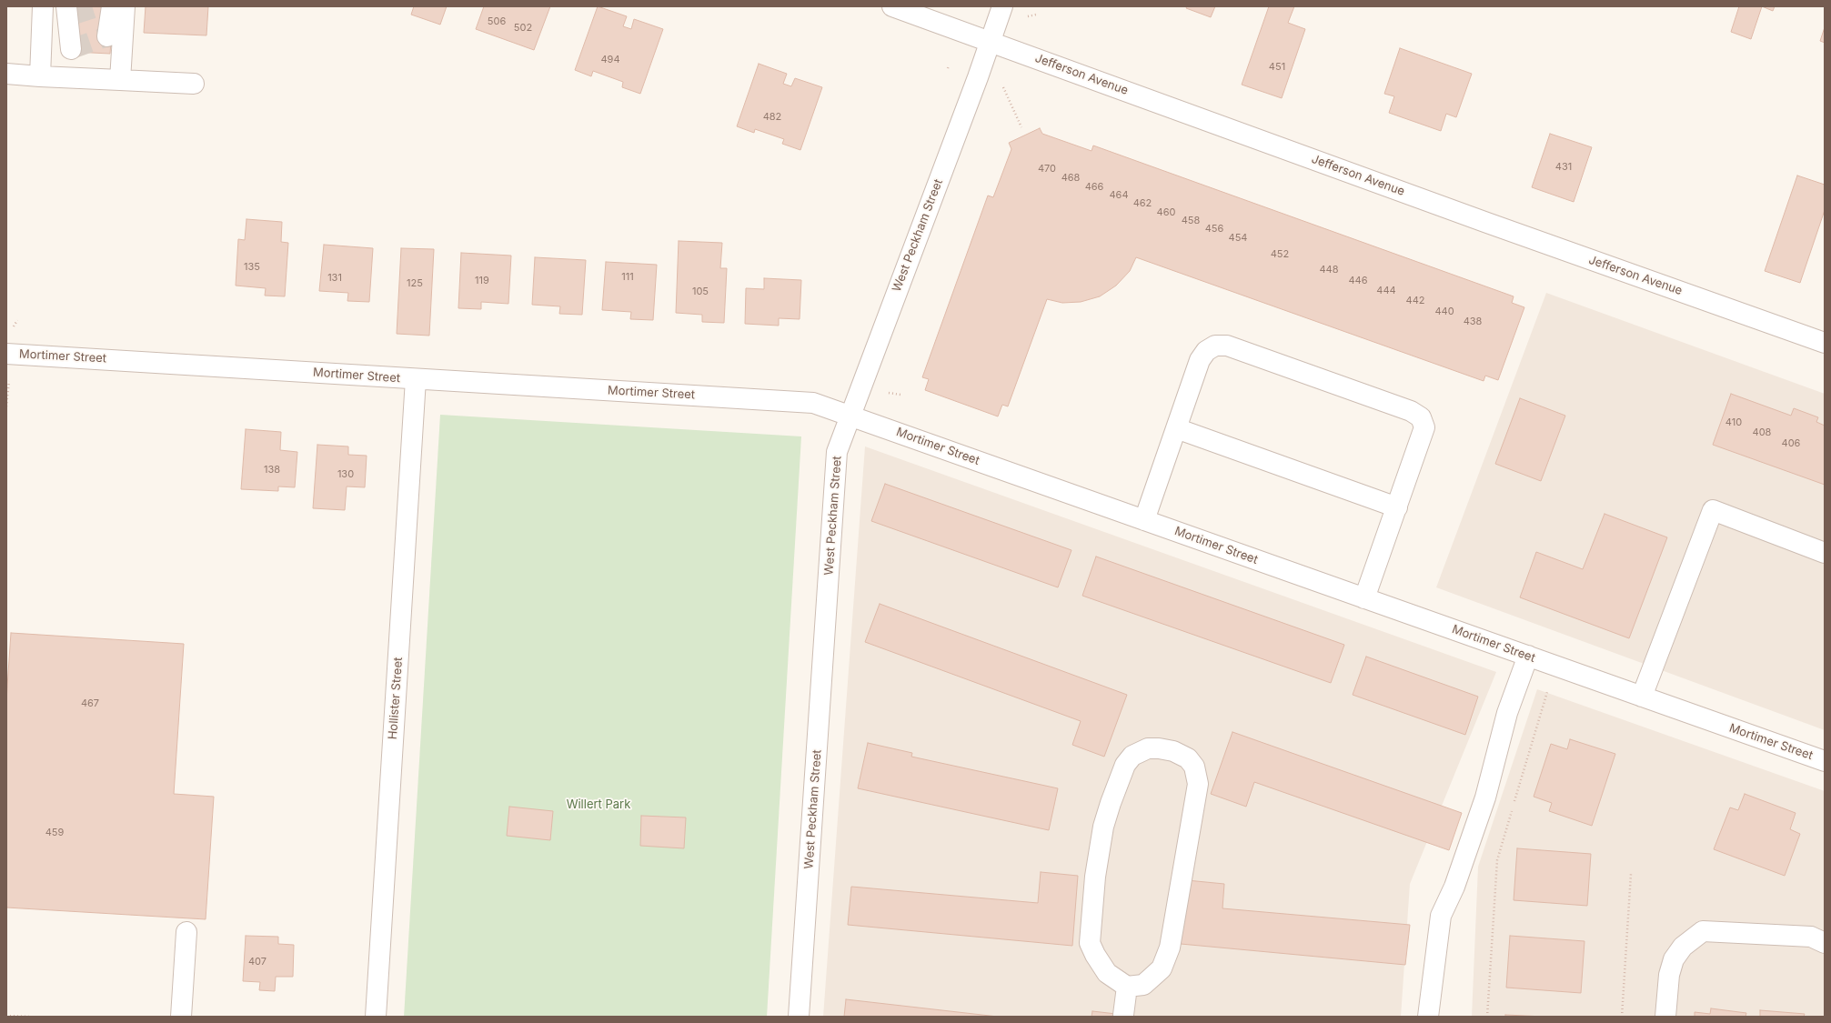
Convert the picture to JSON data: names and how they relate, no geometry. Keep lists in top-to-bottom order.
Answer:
{
  "streets": {
    "street": [
      "Jefferson Avenue",
      "West Peckham Street",
      "Mortimer Street",
      "Hollister Street"
    ]
  },
  "crossings": [
    ["Jefferson Avenue", "West Peckham Street"],
    ["West Peckham Street", "Mortimer Street"],
    ["Mortimer Street", "Hollister Street"]
  ],
  "parks": ["Willert Park"],
  "house_numbers": [
    "506",
    "502",
    "494",
    "451",
    "482",
    "431",
    "470",
    "468",
    "466",
    "464",
    "462",
    "460",
    "458",
    "456",
    "454",
    "452",
    "135",
    "448",
    "111",
    "131",
    "119",
    "446",
    "125",
    "444",
    "105",
    "442",
    "440",
    "438",
    "410",
    "408",
    "406",
    "138",
    "130",
    "467",
    "459",
    "407"
  ]
}
